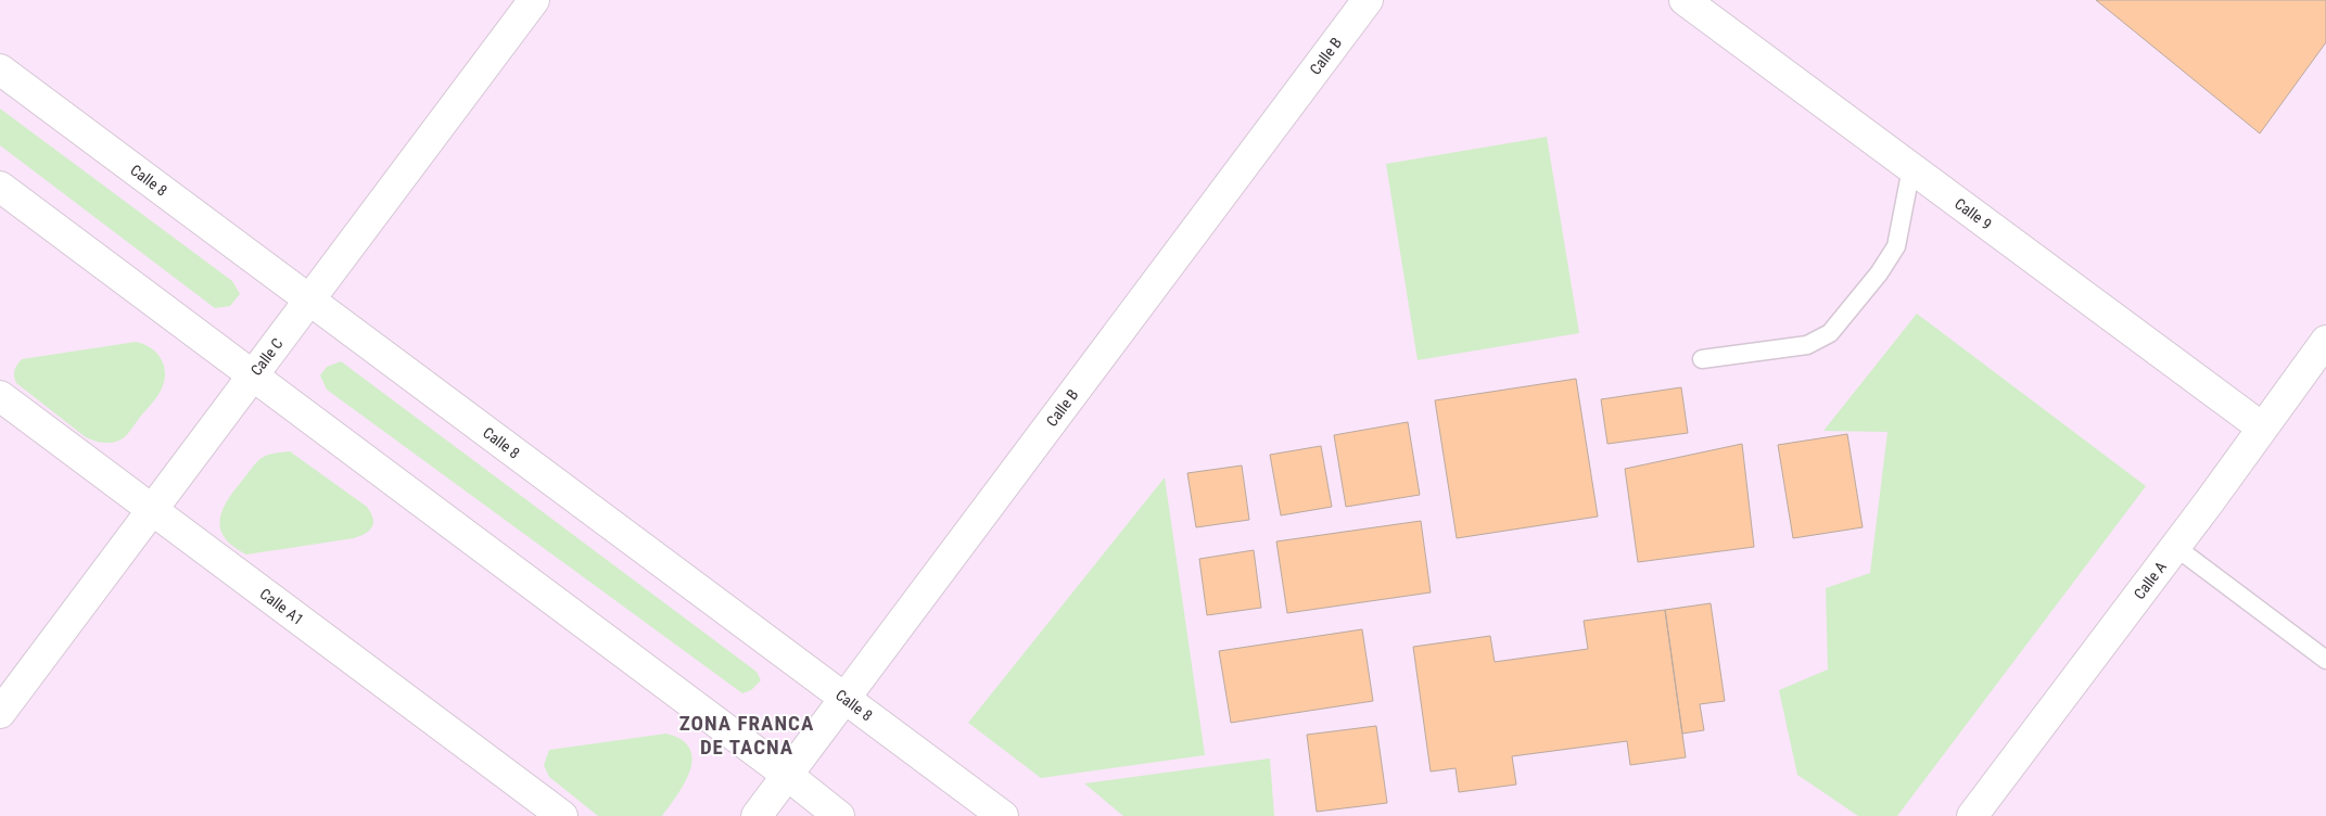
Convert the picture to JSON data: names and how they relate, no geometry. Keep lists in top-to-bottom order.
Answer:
{
  "streets": {
    "street": [
      "Calle B",
      "Calle 8",
      "Calle 9",
      "Calle C",
      "Calle A",
      "Calle A1"
    ]
  },
  "crossings": [
    ["Calle B", "Calle 8"],
    ["Calle 8", "Calle C"],
    ["Calle 9", "Calle A"],
    ["Calle C", "Calle A1"]
  ],
  "districts": ["ZONA FRANCA DE TACNA"]
}
